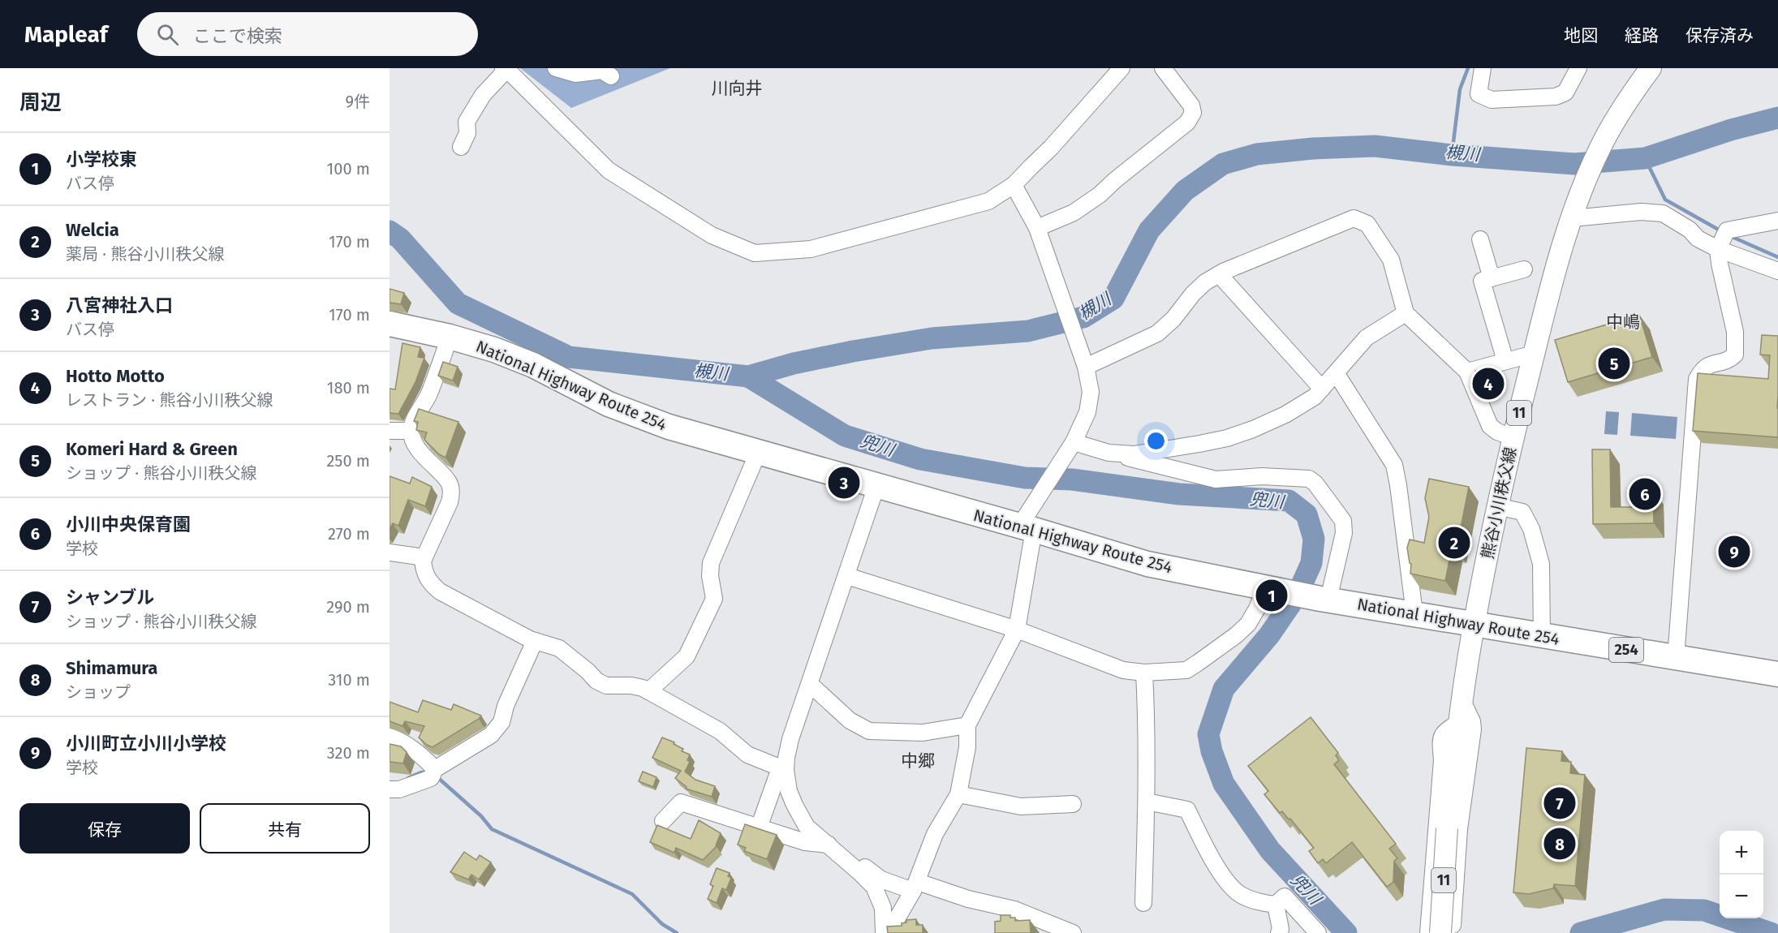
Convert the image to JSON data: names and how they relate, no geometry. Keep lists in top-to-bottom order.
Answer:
{
  "streets": {
    "highway": ["National Highway Route 254", "254"],
    "main road": ["11", "熊谷小川秩父線"]
  },
  "crossings": [
    ["National Highway Route 254", "熊谷小川秩父線"]
  ],
  "districts": ["川向井", "中嶋", "中郷"],
  "water": ["槻川", "兜川"],
  "page": {
    "header": "Mapleaf",
    "search": "ここで検索",
    "nav": ["地図", "経路", "保存済み"],
    "heading": ["周辺", "9件"],
    "list": [
      {
        "mark": "1",
        "name": "小学校東",
        "note": "バス停",
        "value": "100 m"
      },
      {
        "mark": "2",
        "name": "Welcia",
        "note": "薬局 · 熊谷小川秩父線",
        "value": "170 m"
      },
      {
        "mark": "3",
        "name": "八宮神社入口",
        "note": "バス停",
        "value": "170 m"
      },
      {
        "mark": "4",
        "name": "Hotto Motto",
        "note": "レストラン · 熊谷小川秩父線",
        "value": "180 m"
      },
      {
        "mark": "5",
        "name": "Komeri Hard & Green",
        "note": "ショップ · 熊谷小川秩父線",
        "value": "250 m"
      },
      {
        "mark": "6",
        "name": "小川中央保育園",
        "note": "学校",
        "value": "270 m"
      },
      {
        "mark": "7",
        "name": "シャンブル",
        "note": "ショップ · 熊谷小川秩父線",
        "value": "290 m"
      },
      {
        "mark": "8",
        "name": "Shimamura",
        "note": "ショップ",
        "value": "310 m"
      },
      {
        "mark": "9",
        "name": "小川町立小川小学校",
        "note": "学校",
        "value": "320 m"
      }
    ],
    "pins": [
      "5",
      "4",
      "3",
      "6",
      "2",
      "9",
      "1",
      "7",
      "8"
    ],
    "buttons": ["保存", "共有"],
    "map_buttons": ["+", "−"]
  }
}
